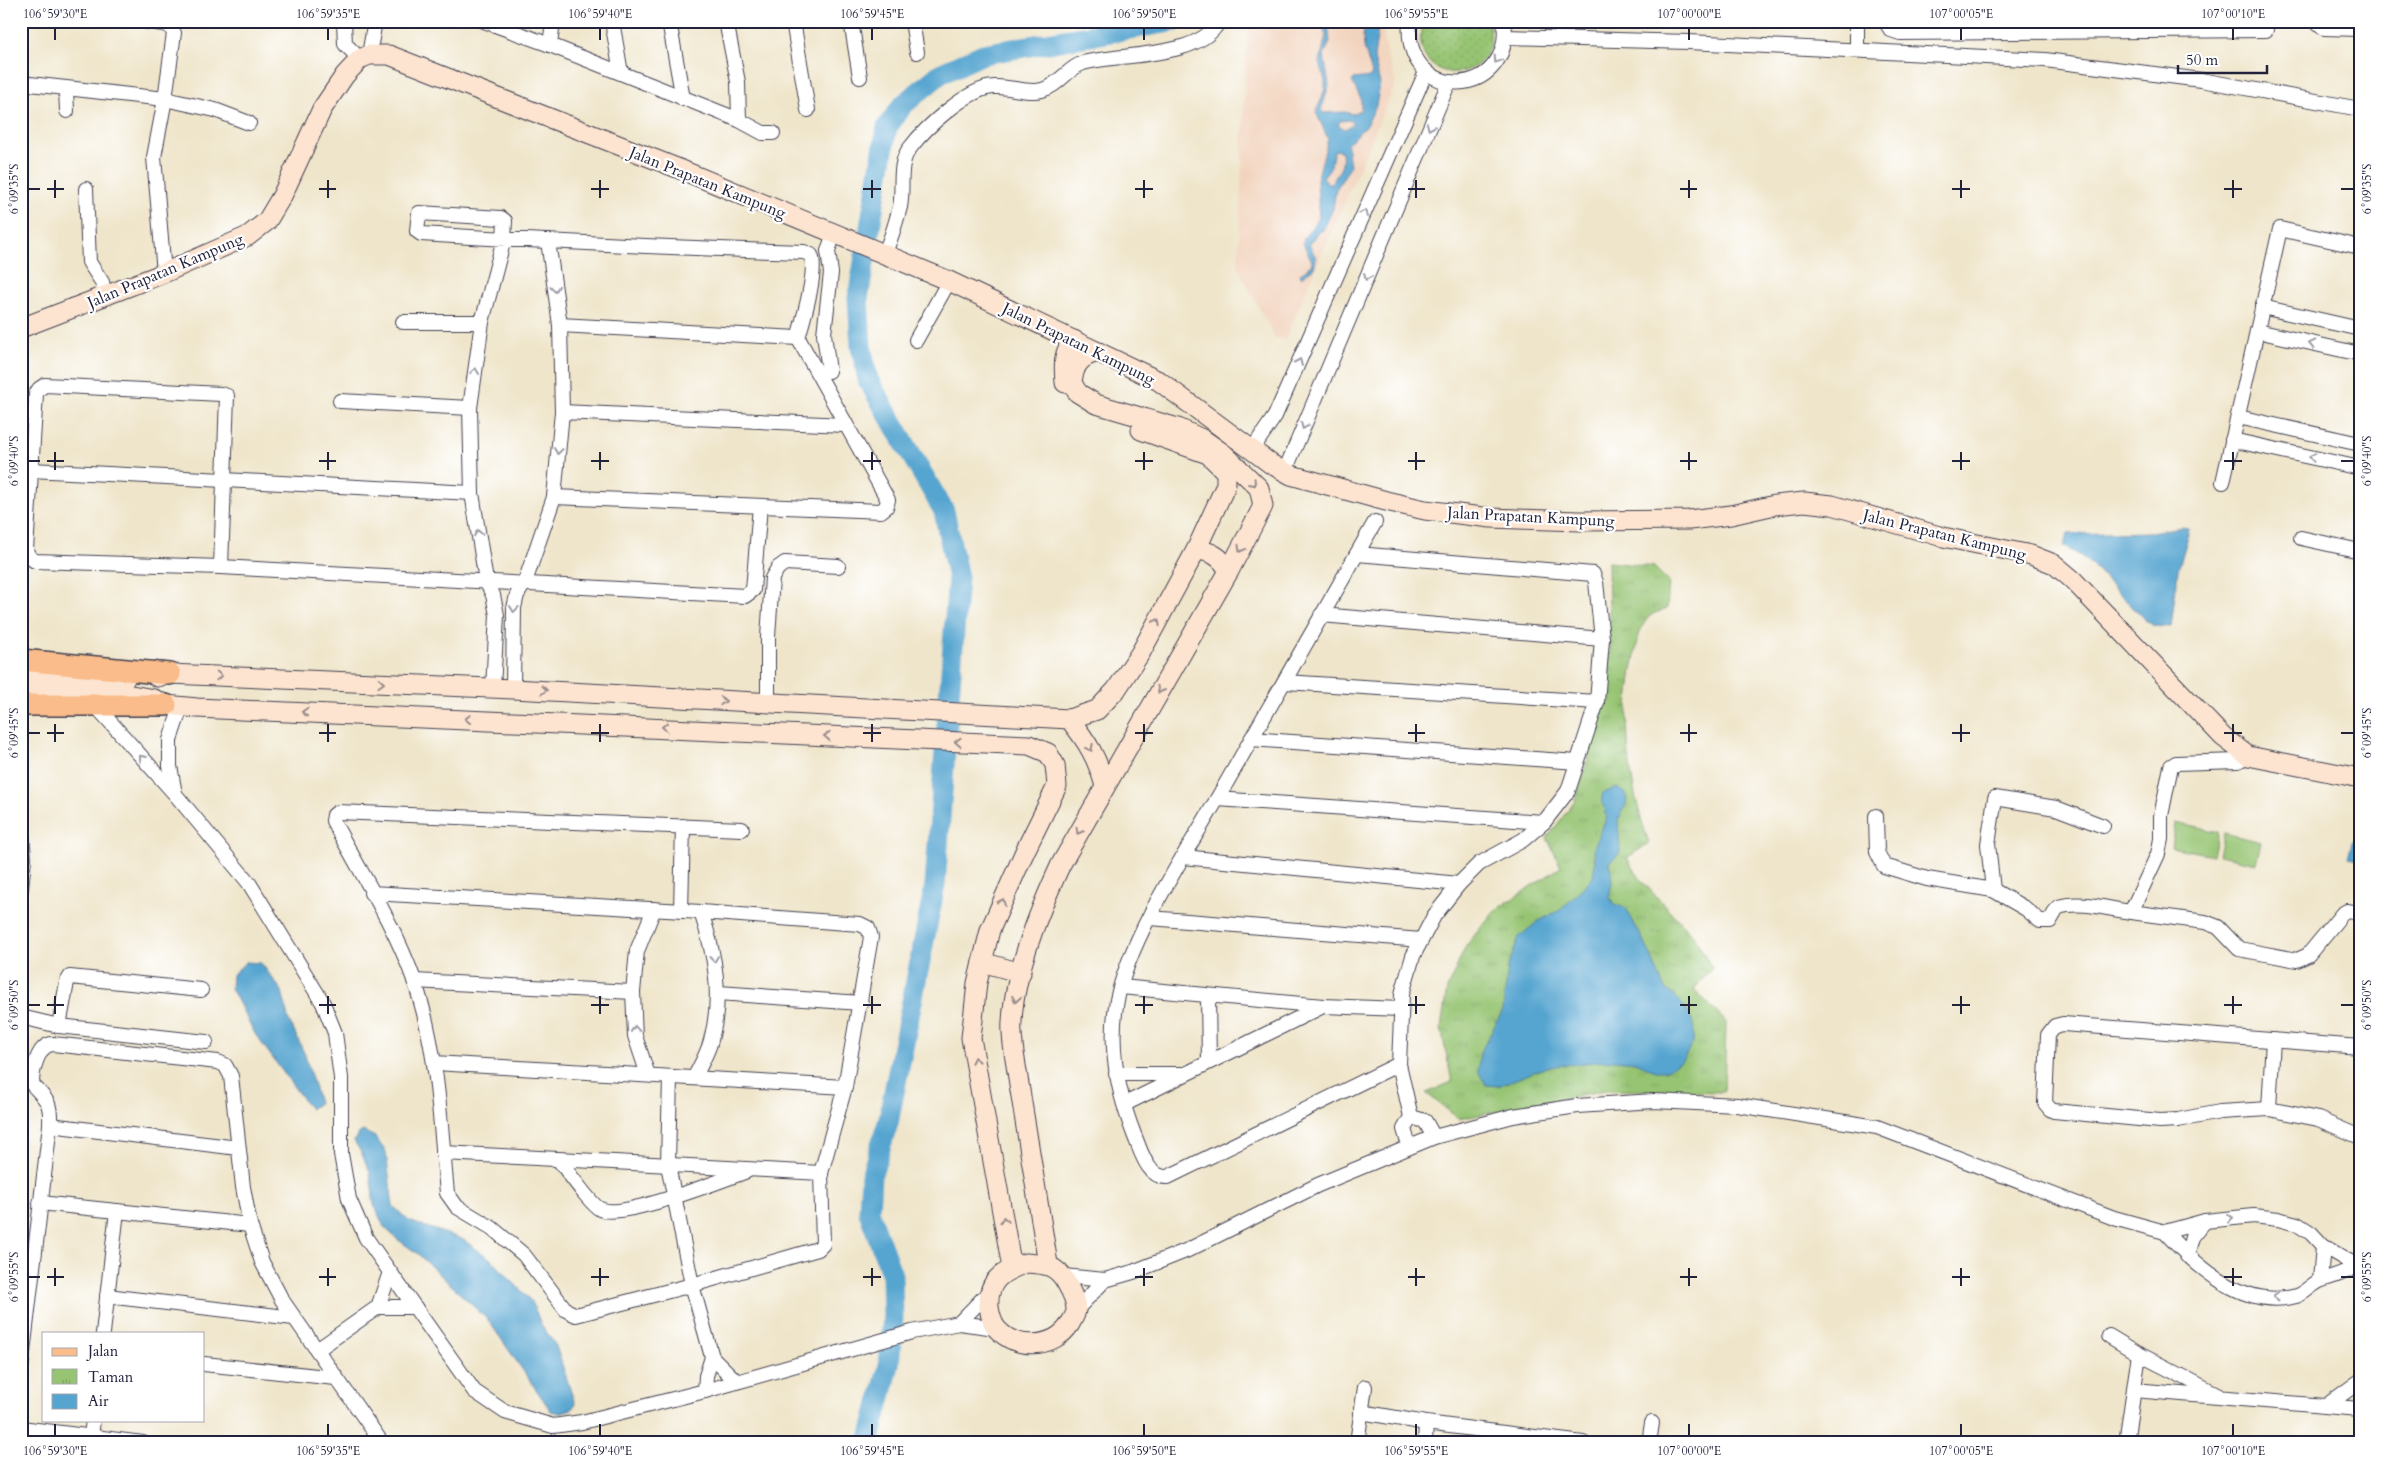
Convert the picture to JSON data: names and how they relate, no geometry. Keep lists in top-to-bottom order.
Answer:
{
  "streets": {
    "street": ["Jalan Prapatan Kampung"]
  },
  "legend": ["Jalan", "Taman", "Air"],
  "scale_bar": "50 m",
  "coordinates": [
    "106°59'30\"E",
    "106°59'35\"E",
    "106°59'40\"E",
    "106°59'45\"E",
    "106°59'50\"E",
    "106°59'55\"E",
    "107°00'00\"E",
    "107°00'05\"E",
    "107°00'10\"E",
    "6°09'35\"S",
    "6°09'40\"S",
    "6°09'45\"S",
    "6°09'50\"S",
    "6°09'55\"S"
  ]
}
